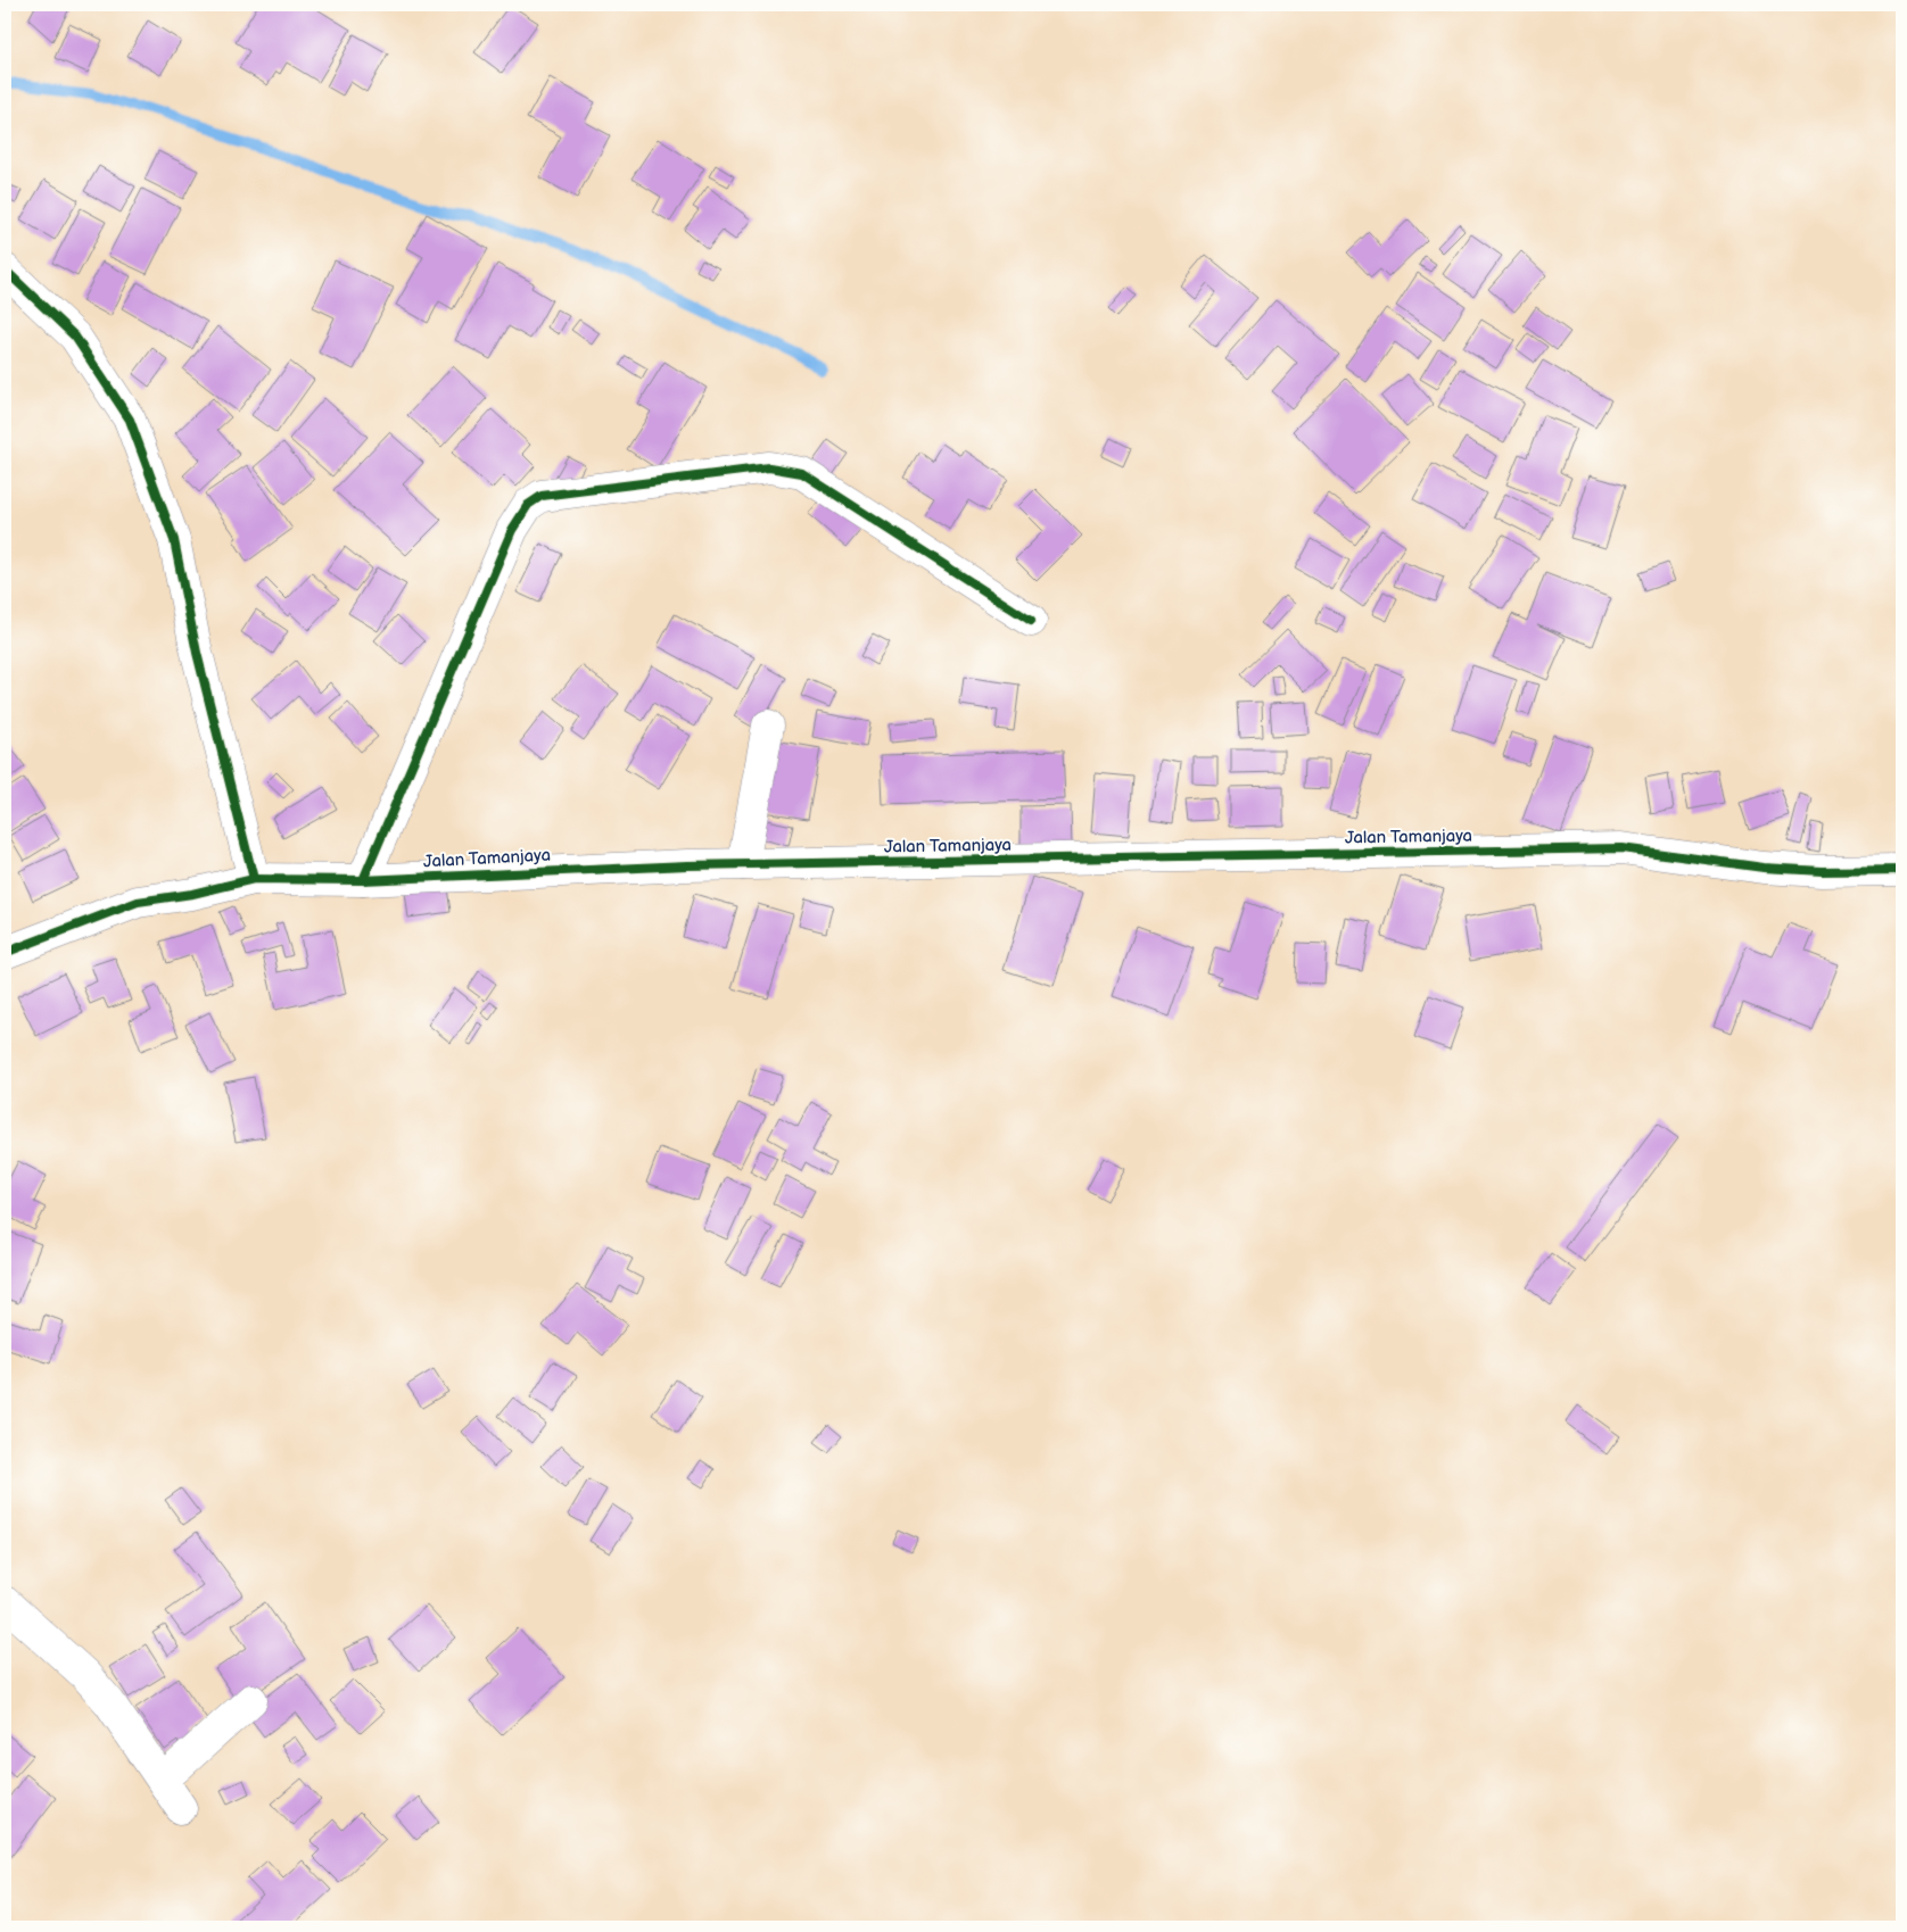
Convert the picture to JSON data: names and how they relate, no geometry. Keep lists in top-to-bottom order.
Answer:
{
  "streets": {
    "street": ["Jalan Tamanjaya"]
  }
}
